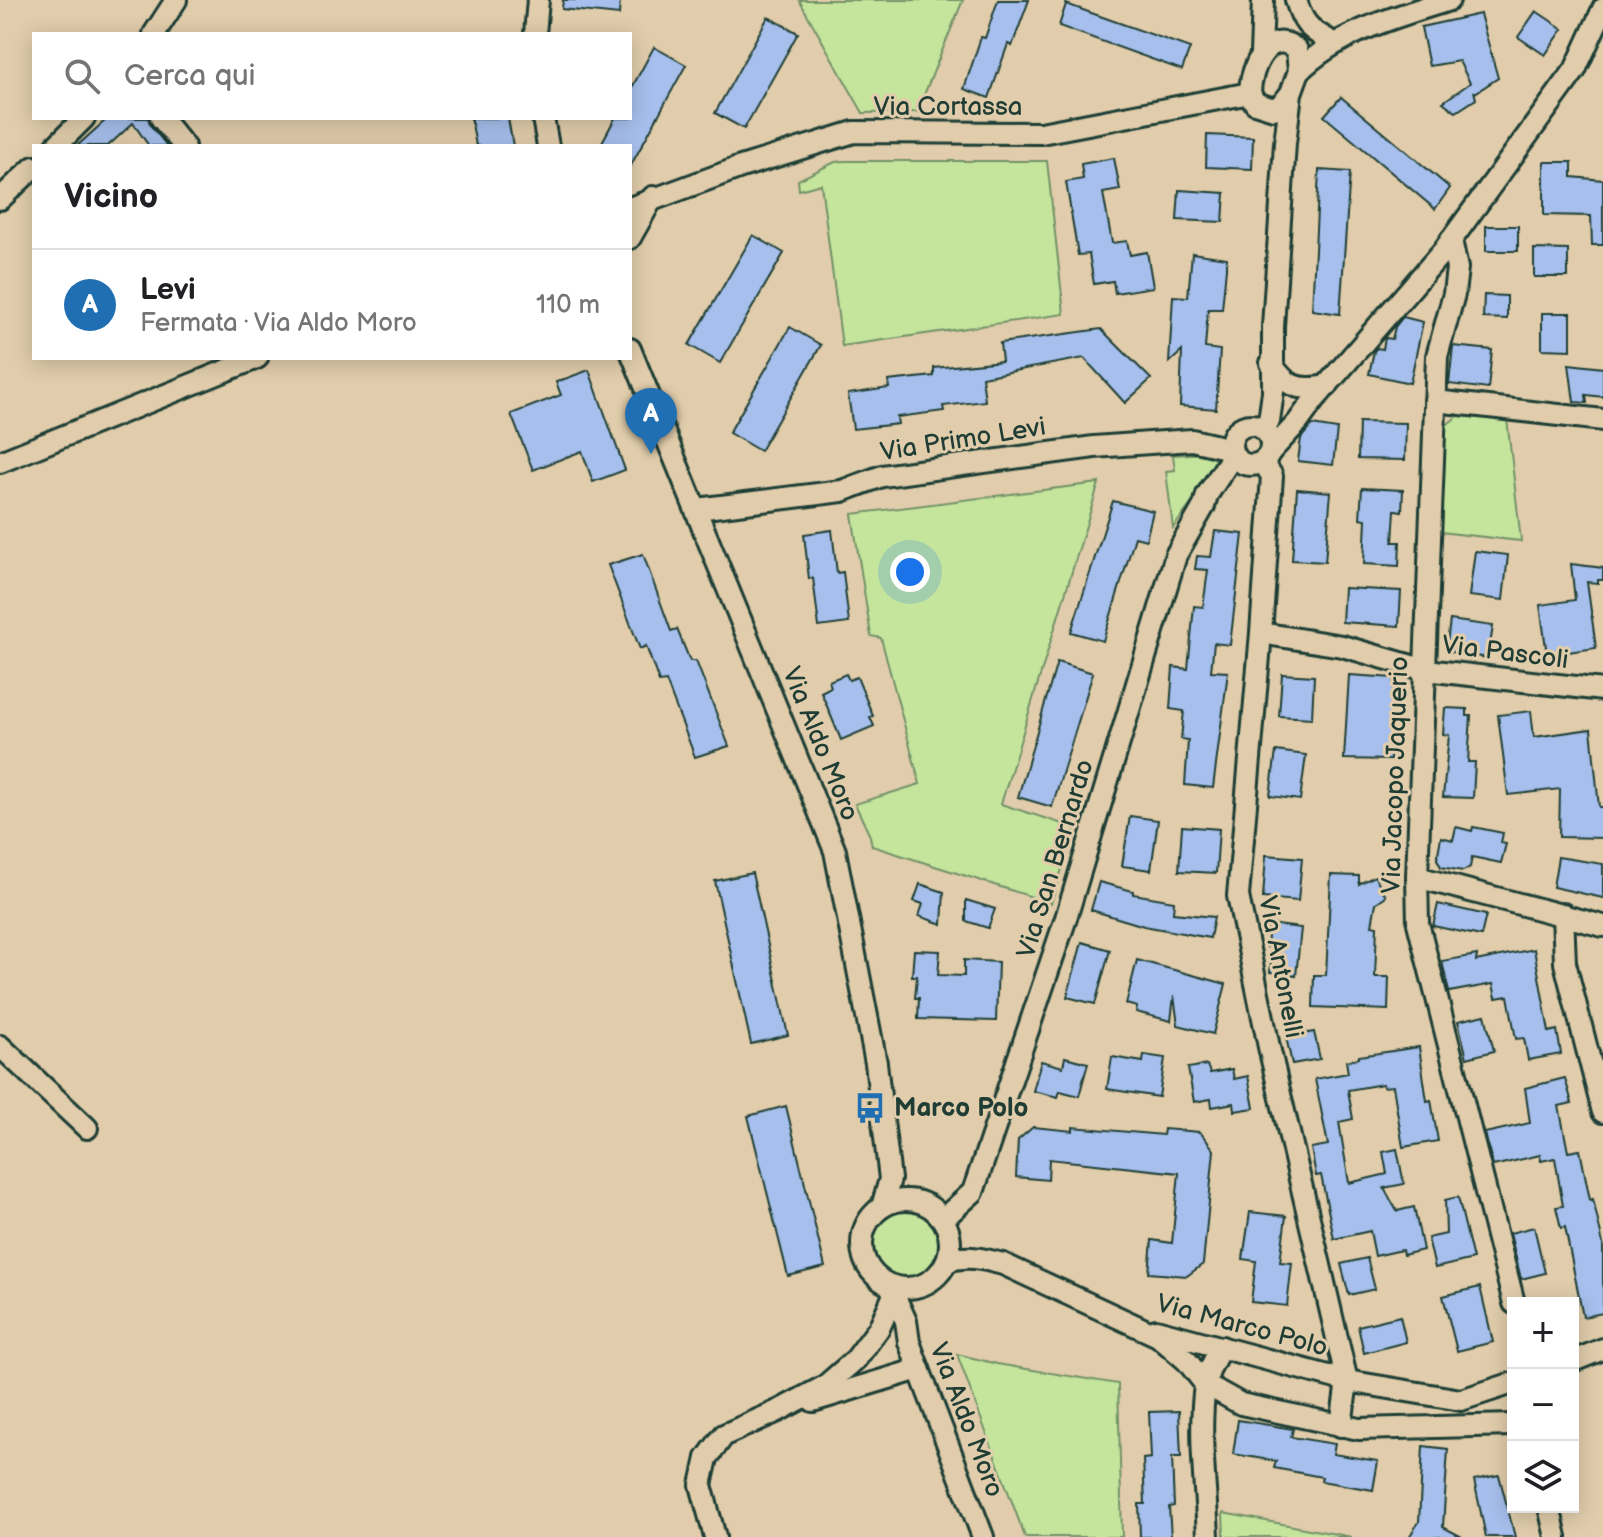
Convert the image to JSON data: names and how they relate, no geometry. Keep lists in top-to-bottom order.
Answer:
{
  "streets": {
    "street": [
      "Via Cortassa",
      "Via Primo Levi",
      "Via Pascoli",
      "Via Aldo Moro",
      "Via Jacopo Jaquerio",
      "Via San Bernardo",
      "Via Antonelli",
      "Via Marco Polo"
    ]
  },
  "crossings": [
    ["Via Primo Levi", "Via Aldo Moro"],
    ["Via Primo Levi", "Via San Bernardo"],
    ["Via Primo Levi", "Via Antonelli"],
    ["Via Pascoli", "Via Jacopo Jaquerio"],
    ["Via Pascoli", "Via Antonelli"],
    ["Via Aldo Moro", "Via San Bernardo"],
    ["Via Aldo Moro", "Via Marco Polo"],
    ["Via Jacopo Jaquerio", "Via San Bernardo"],
    ["Via San Bernardo", "Via Antonelli"],
    ["Via San Bernardo", "Via Marco Polo"],
    ["Via Antonelli", "Via Marco Polo"]
  ],
  "places": {
    "bus stop": ["Marco Polo"]
  },
  "page": {
    "search": "Cerca qui",
    "heading": "Vicino",
    "list": [
      {
        "mark": "A",
        "name": "Levi",
        "note": "Fermata · Via Aldo Moro",
        "value": "110 m"
      }
    ],
    "pins": "A",
    "map_buttons": ["+", "−"]
  }
}
